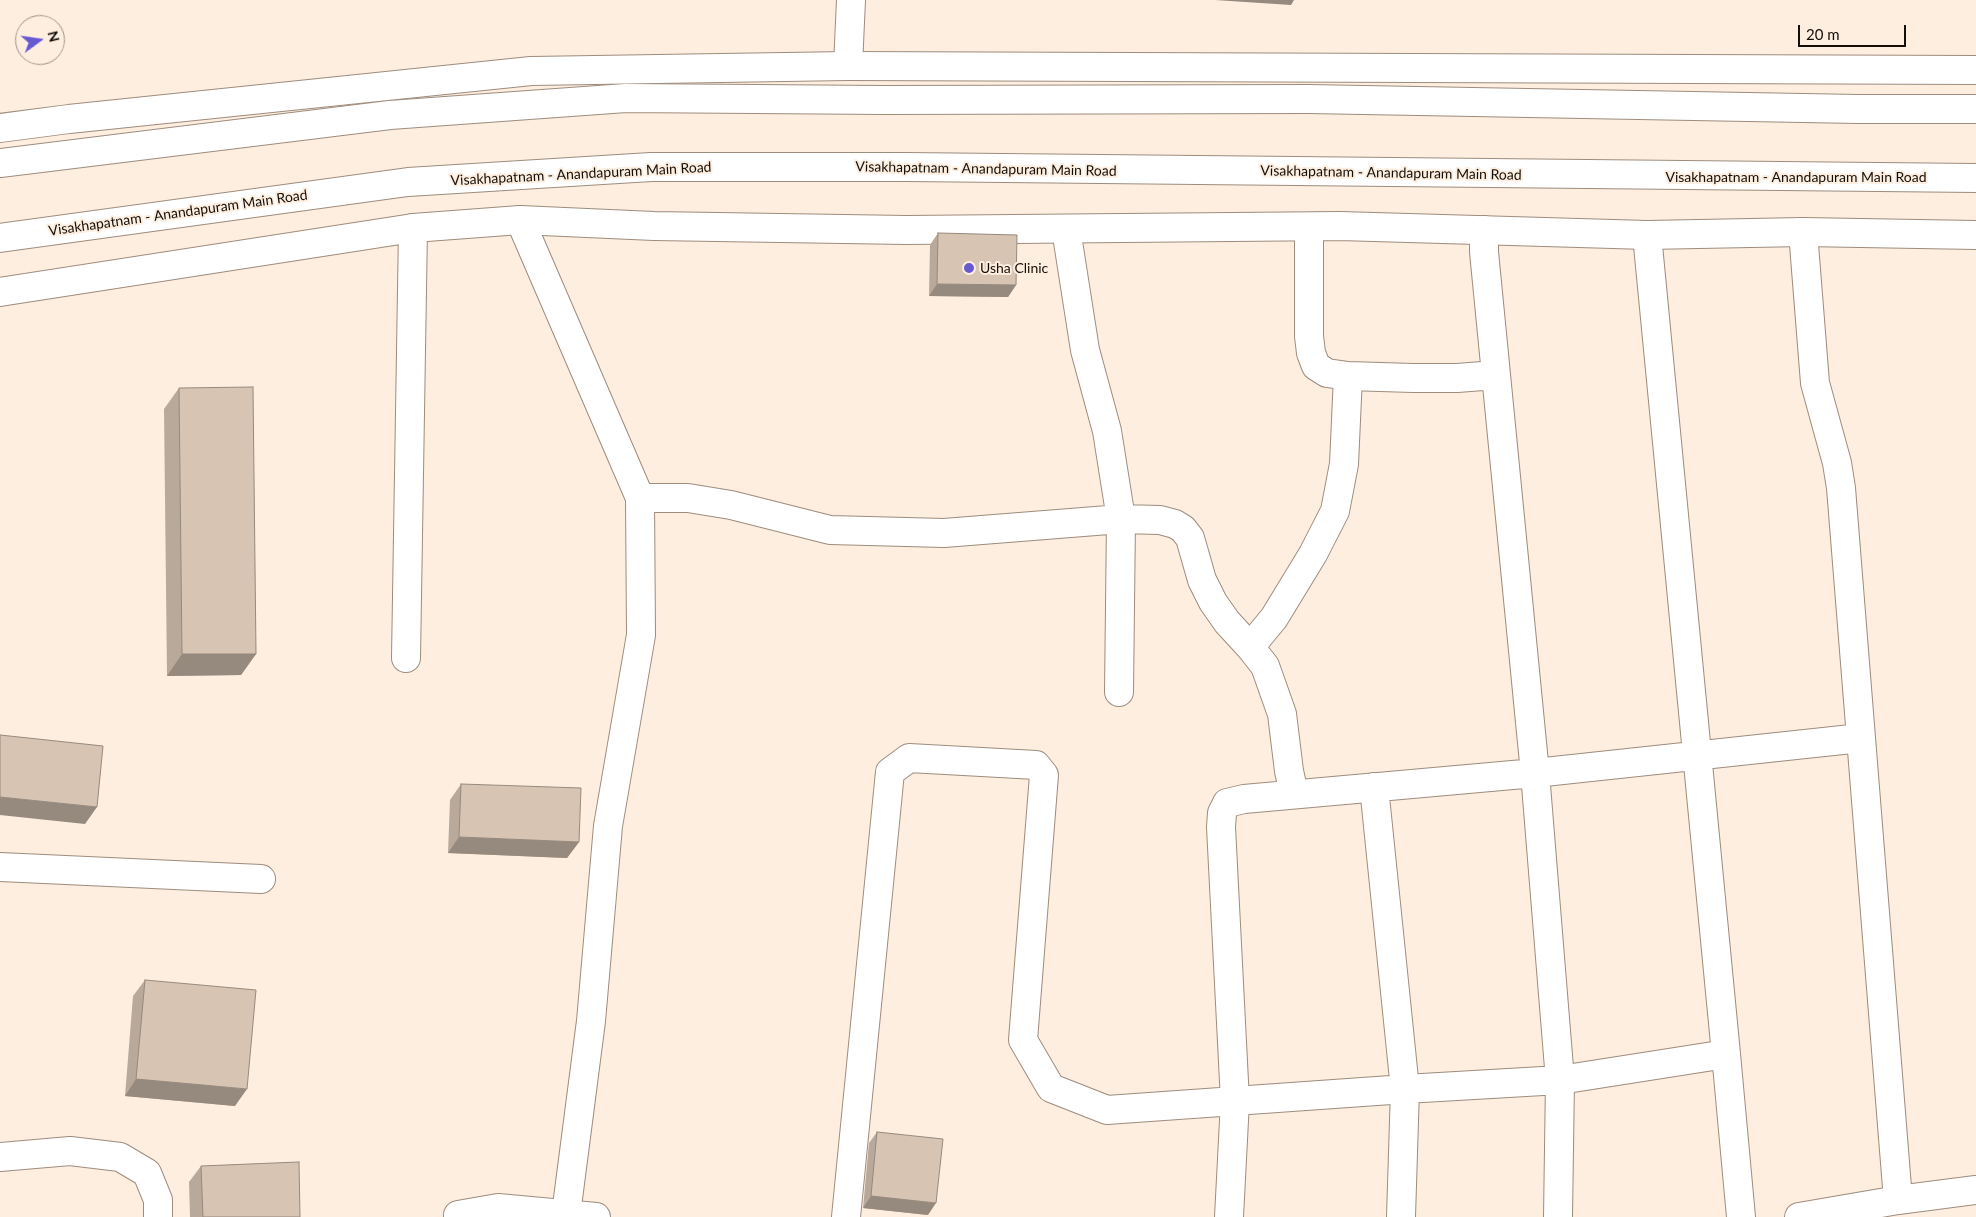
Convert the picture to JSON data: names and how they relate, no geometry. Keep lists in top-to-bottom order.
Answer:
{
  "streets": {
    "street": ["Visakhapatnam - Anandapuram Main Road"]
  },
  "places": ["Usha Clinic"],
  "scale_bar": "20 m",
  "north": "right"
}
